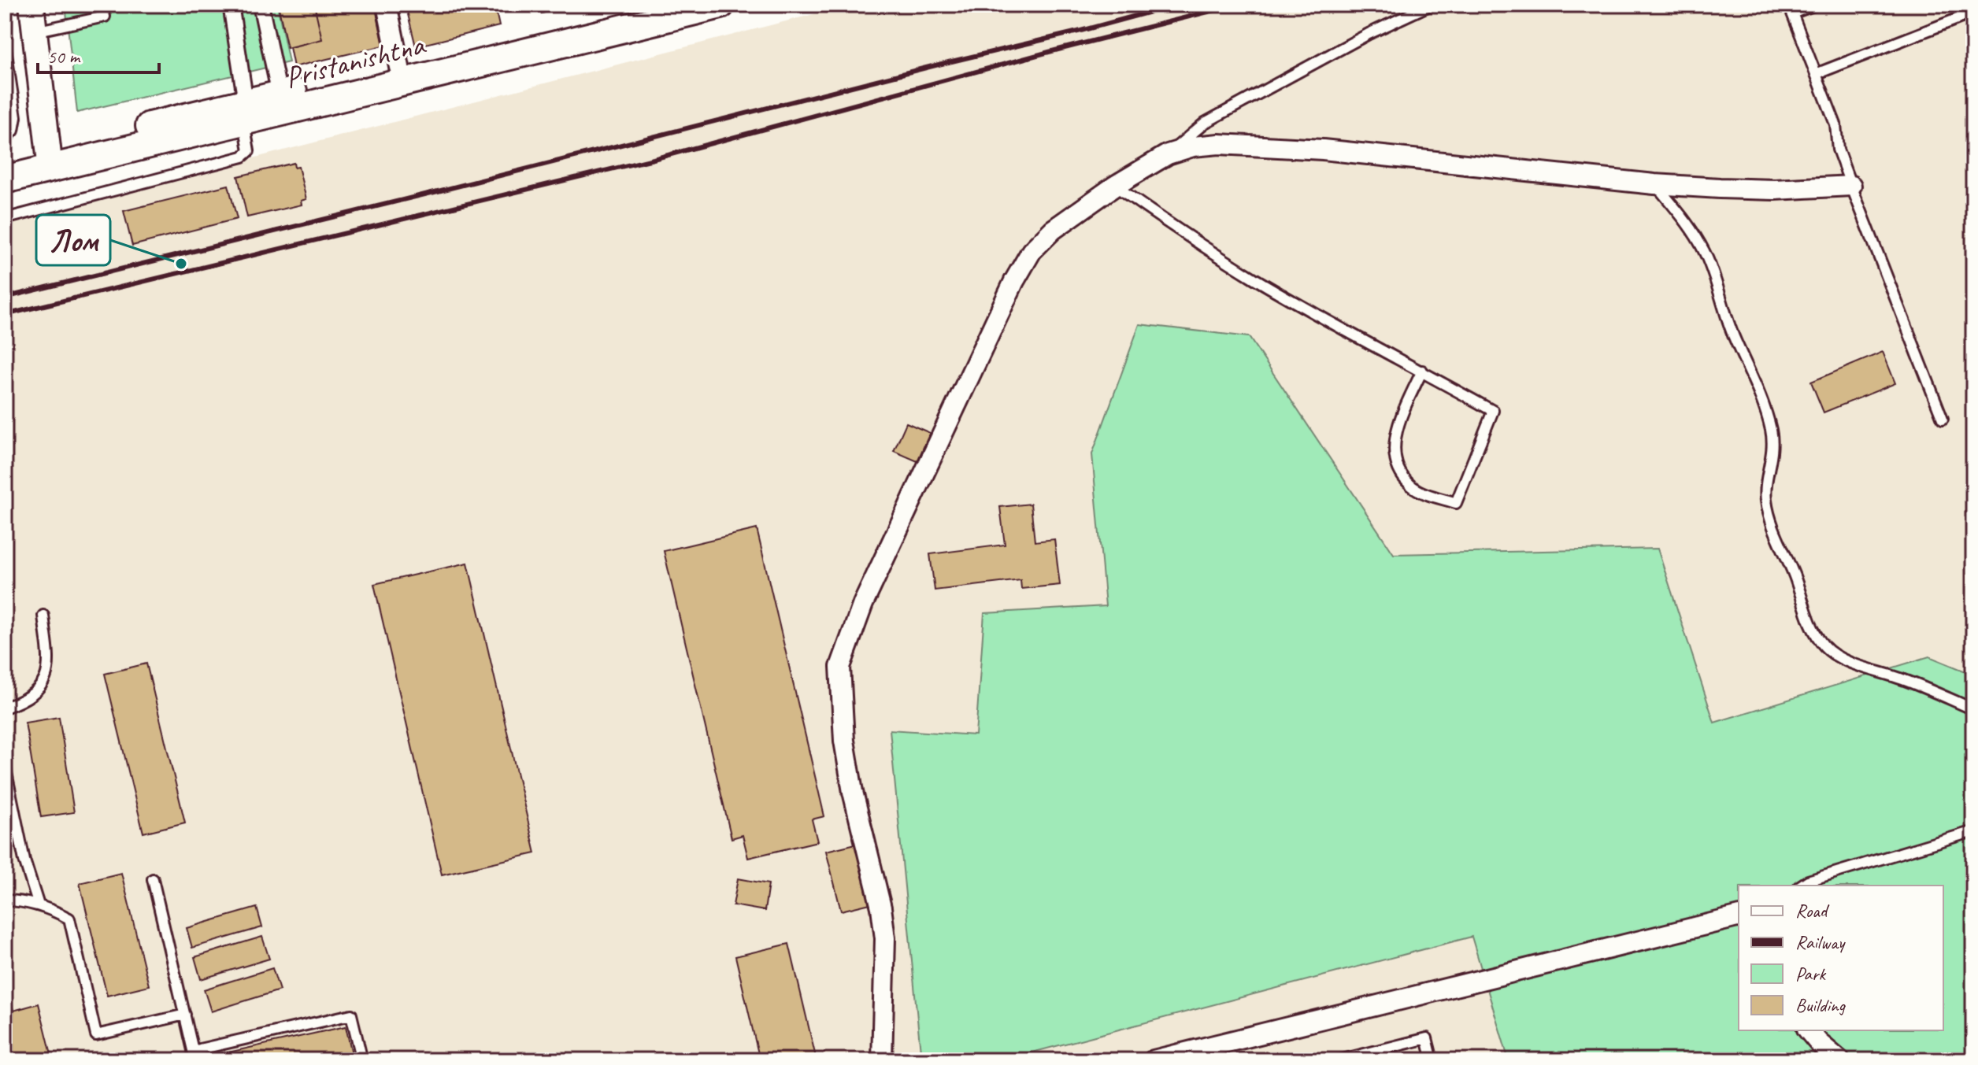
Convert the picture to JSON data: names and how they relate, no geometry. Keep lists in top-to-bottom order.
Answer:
{
  "streets": {
    "main road": ["Pristanishtna"]
  },
  "places": ["Лом"],
  "legend": [
    "Road",
    "Railway",
    "Park",
    "Building"
  ],
  "scale_bar": "50 m"
}
